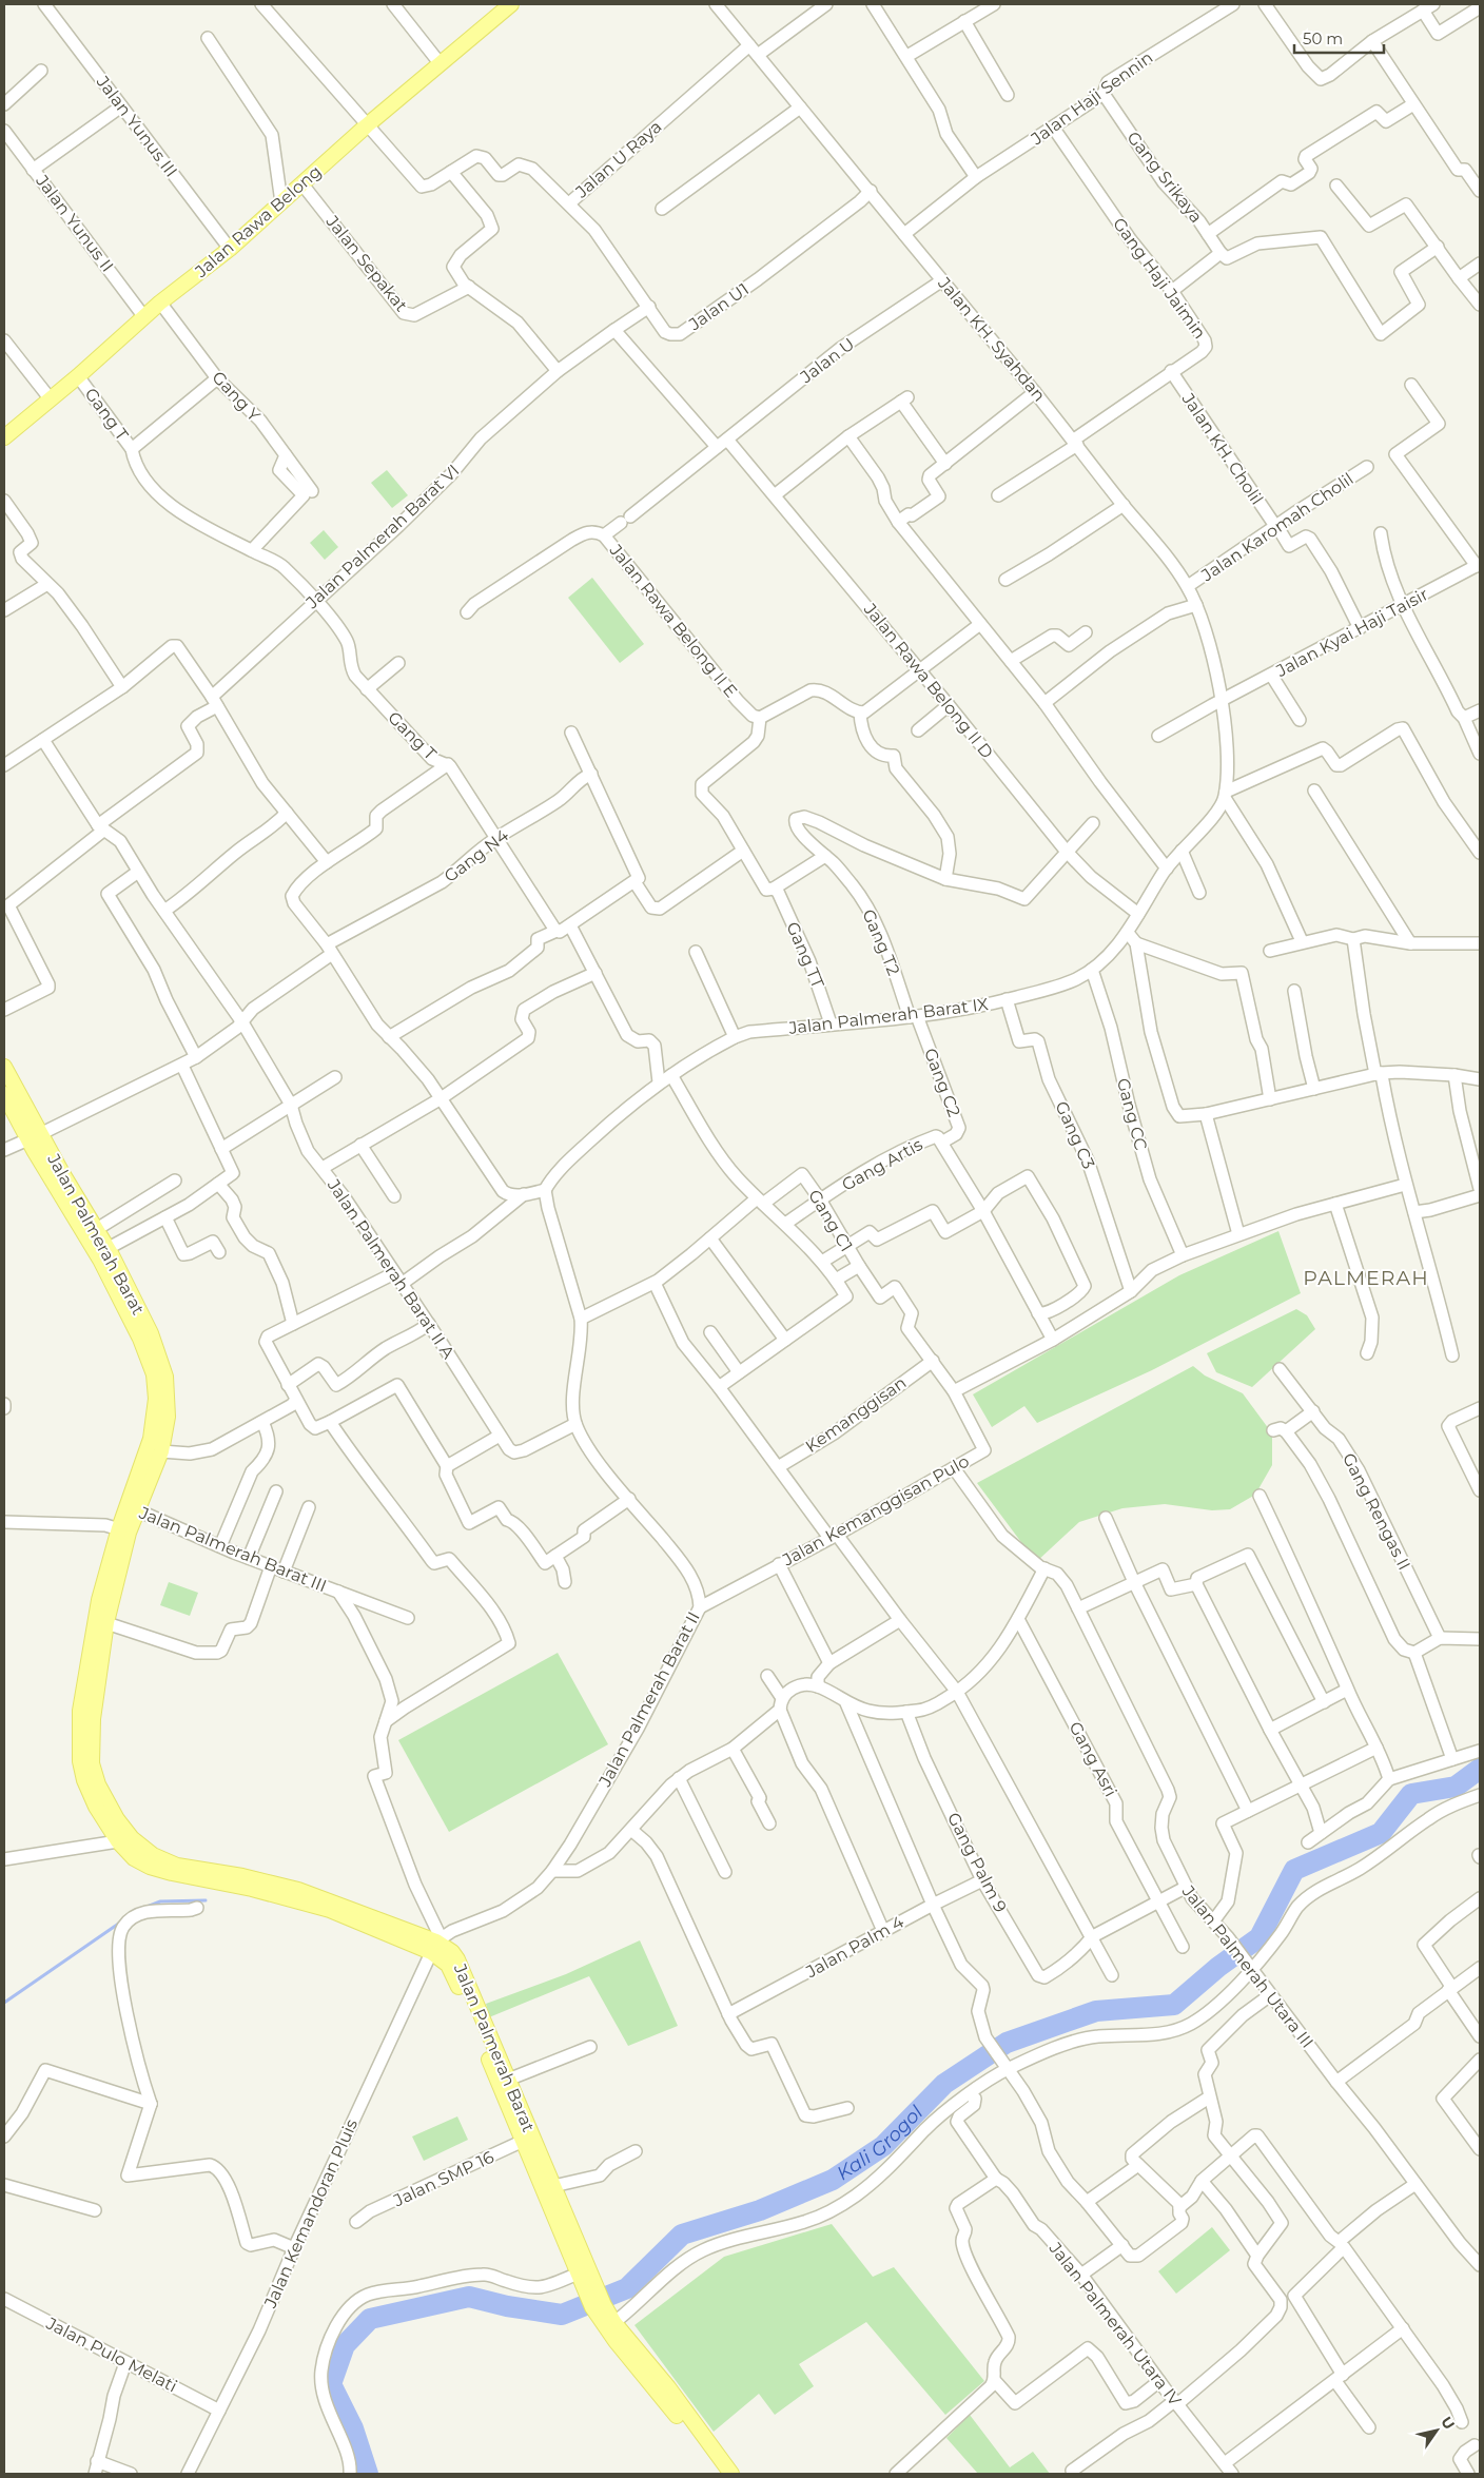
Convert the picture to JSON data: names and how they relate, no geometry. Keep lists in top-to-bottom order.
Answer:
{
  "streets": {
    "main road": ["Jalan Rawa Belong", "Jalan Palmerah Barat"],
    "street": [
      "Jalan Haji Sennin",
      "Jalan Yunus III",
      "Jalan U Raya",
      "Gang Srikaya",
      "Jalan Yunus II",
      "Jalan Sepakat",
      "Gang Haji Jaimin",
      "Jalan U1",
      "Jalan KH. Syahdan",
      "Jalan U",
      "Gang Y",
      "Gang T",
      "Jalan KH. Cholil",
      "Jalan Karomah Cholil",
      "Jalan Palmerah Barat VI",
      "Jalan Rawa Belong II E",
      "Jalan Kyai Haji Taisir",
      "Jalan Rawa Belong II D",
      "Gang N4",
      "Gang T2",
      "Gang TT",
      "Jalan Palmerah Barat IX",
      "Gang C2",
      "Gang CC",
      "Gang C3",
      "Gang Artis",
      "Gang C1",
      "Jalan Palmerah Barat II A",
      "Kemanggisan",
      "Jalan Kemanggisan Pulo",
      "Gang Rengas II",
      "Jalan Palmerah Barat III",
      "Jalan Palmerah Barat II",
      "Gang Asri",
      "Gang Palm 9",
      "Jalan Palm 4",
      "Jalan Palmerah Utara III",
      "Jalan SMP 16",
      "Jalan Kemandoran Pluis",
      "Jalan Palmerah Utara IV",
      "Jalan Pulo Melati"
    ]
  },
  "crossings": [
    ["Jalan Haji Sennin", "Gang Srikaya"],
    ["Jalan Haji Sennin", "Gang Haji Jaimin"],
    ["Jalan Haji Sennin", "Jalan KH. Syahdan"],
    ["Jalan Yunus III", "Jalan Rawa Belong"],
    ["Jalan U Raya", "Jalan Rawa Belong"],
    ["Jalan U Raya", "Jalan U1"],
    ["Jalan U Raya", "Jalan KH. Syahdan"],
    ["Jalan Rawa Belong", "Jalan Yunus II"],
    ["Jalan Rawa Belong", "Jalan Sepakat"],
    ["Jalan Rawa Belong", "Gang Y"],
    ["Jalan Rawa Belong", "Gang T"],
    ["Gang Haji Jaimin", "Jalan KH. Syahdan"],
    ["Gang Haji Jaimin", "Jalan KH. Cholil"],
    ["Jalan U1", "Jalan KH. Syahdan"],
    ["Jalan KH. Syahdan", "Jalan U"],
    ["Jalan KH. Syahdan", "Jalan Karomah Cholil"],
    ["Jalan KH. Syahdan", "Jalan Kyai Haji Taisir"],
    ["Jalan U", "Jalan Rawa Belong II E"],
    ["Jalan U", "Jalan Rawa Belong II D"],
    ["Gang T", "Jalan Palmerah Barat VI"],
    ["Gang T", "Gang N4"],
    ["Jalan KH. Cholil", "Jalan Karomah Cholil"],
    ["Jalan KH. Cholil", "Jalan Kyai Haji Taisir"],
    ["Jalan Palmerah Barat VI", "Jalan Palmerah Barat II A"],
    ["Jalan Rawa Belong II D", "Jalan Palmerah Barat IX"],
    ["Gang N4", "Jalan Palmerah Barat"],
    ["Gang N4", "Jalan Palmerah Barat II A"],
    ["Gang T2", "Jalan Palmerah Barat IX"],
    ["Gang T2", "Gang C2"],
    ["Gang TT", "Jalan Palmerah Barat IX"],
    ["Jalan Palmerah Barat IX", "Gang C2"],
    ["Jalan Palmerah Barat IX", "Gang CC"],
    ["Jalan Palmerah Barat IX", "Gang C3"],
    ["Jalan Palmerah Barat IX", "Jalan Palmerah Barat II"],
    ["Gang C2", "Gang Artis"],
    ["Gang Artis", "Gang C1"],
    ["Gang C1", "Kemanggisan"],
    ["Gang C1", "Jalan Kemanggisan Pulo"],
    ["Jalan Palmerah Barat", "Jalan Palmerah Barat III"],
    ["Jalan Palmerah Barat", "Jalan Palmerah Barat II"],
    ["Jalan Palmerah Barat", "Jalan SMP 16"],
    ["Jalan Palmerah Barat", "Jalan Kemandoran Pluis"],
    ["Jalan Palmerah Barat II A", "Jalan Palmerah Barat II"],
    ["Jalan Kemanggisan Pulo", "Jalan Palmerah Barat II"],
    ["Jalan Kemanggisan Pulo", "Jalan Palmerah Utara III"],
    ["Jalan Palmerah Barat III", "Jalan Palmerah Barat II"],
    ["Jalan Palmerah Barat III", "Jalan Kemandoran Pluis"],
    ["Jalan Palmerah Barat II", "Jalan Kemandoran Pluis"],
    ["Gang Palm 9", "Jalan Palm 4"],
    ["Jalan Kemandoran Pluis", "Jalan Pulo Melati"]
  ],
  "districts": ["PALMERAH"],
  "water": ["Kali Grogol"],
  "scale_bar": "50 m",
  "north": "top right"
}
